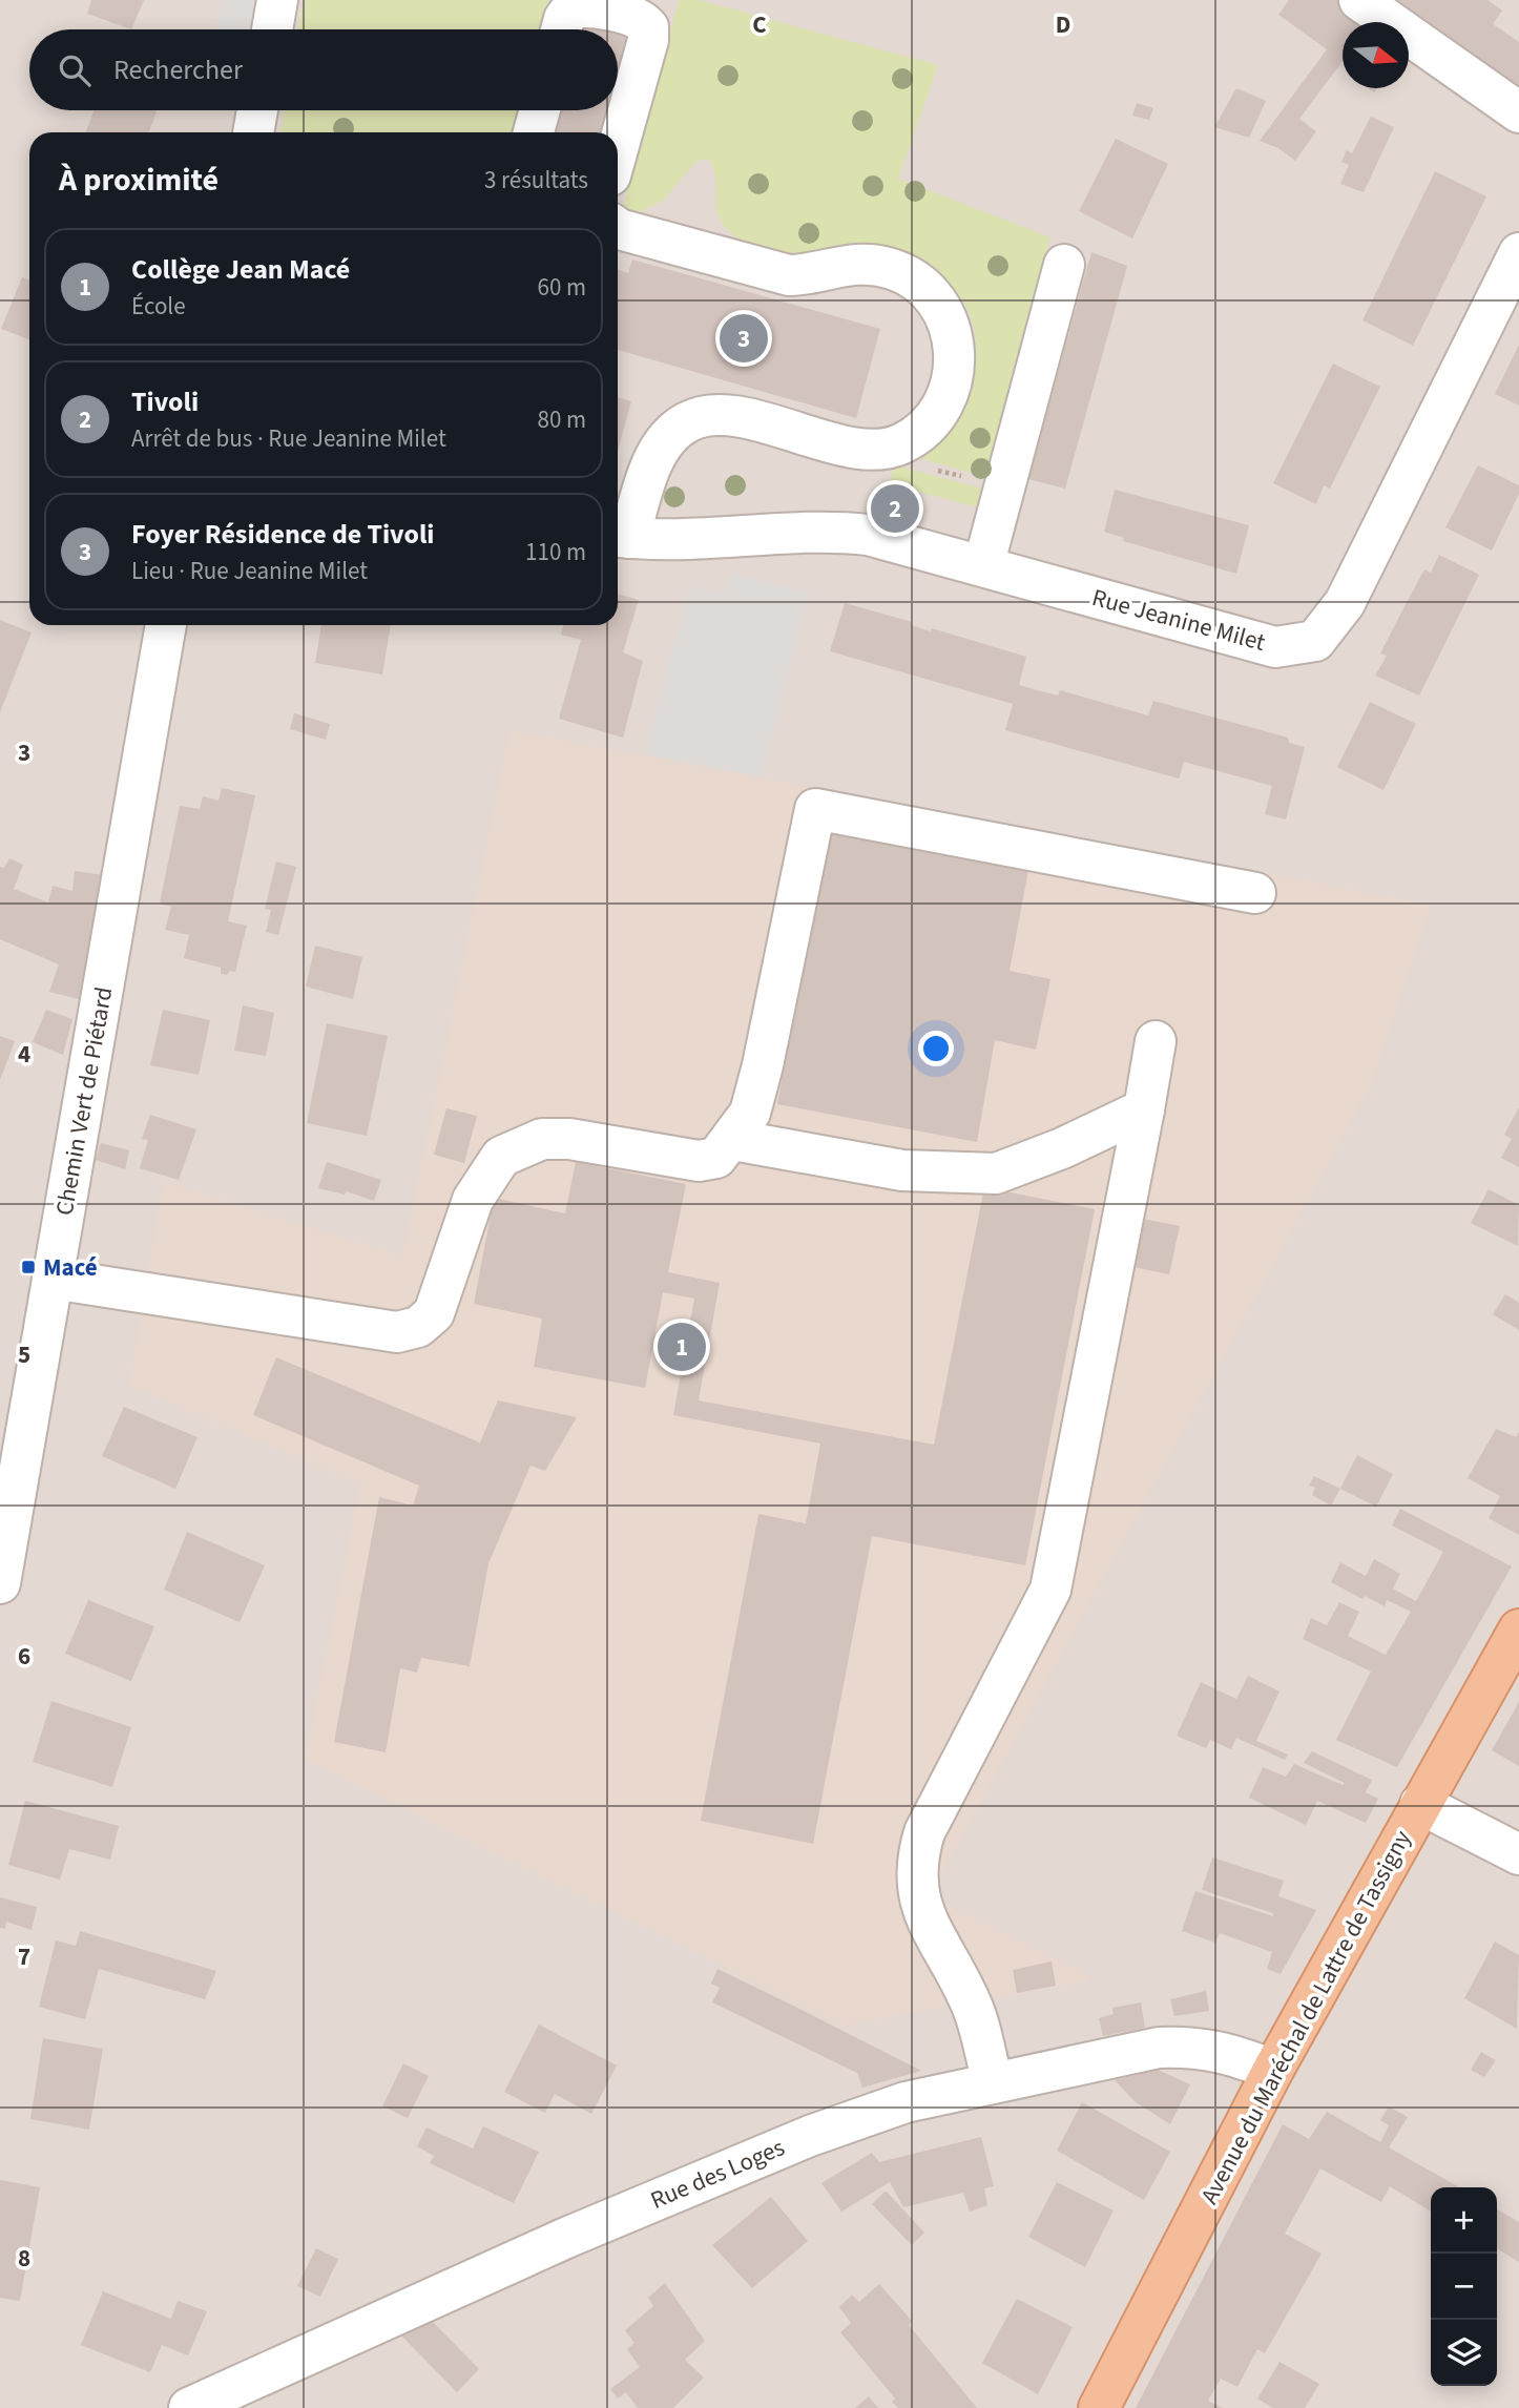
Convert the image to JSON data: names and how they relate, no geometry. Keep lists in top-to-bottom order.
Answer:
{
  "streets": {
    "main road": ["Avenue du Maréchal de Lattre de Tassigny"],
    "street": ["Rue Jeanine Milet", "Chemin Vert de Piétard", "Rue des Loges"]
  },
  "crossings": [
    ["Avenue du Maréchal de Lattre de Tassigny", "Rue des Loges"]
  ],
  "places": {
    "transit": ["Macé"]
  },
  "north": "right",
  "page": {
    "search": "Rechercher",
    "heading": ["À proximité", "3 résultats"],
    "list": [
      {
        "mark": "1",
        "name": "Collège Jean Macé",
        "note": "École",
        "value": "60 m"
      },
      {
        "mark": "2",
        "name": "Tivoli",
        "note": "Arrêt de bus · Rue Jeanine Milet",
        "value": "80 m"
      },
      {
        "mark": "3",
        "name": "Foyer Résidence de Tivoli",
        "note": "Lieu · Rue Jeanine Milet",
        "value": "110 m"
      }
    ],
    "pins": ["3", "2", "1"],
    "map_buttons": ["+", "−"]
  },
  "grid": {
    "columns": ["C", "D"],
    "rows": [
      "3",
      "4",
      "5",
      "6",
      "7",
      "8"
    ]
  }
}
